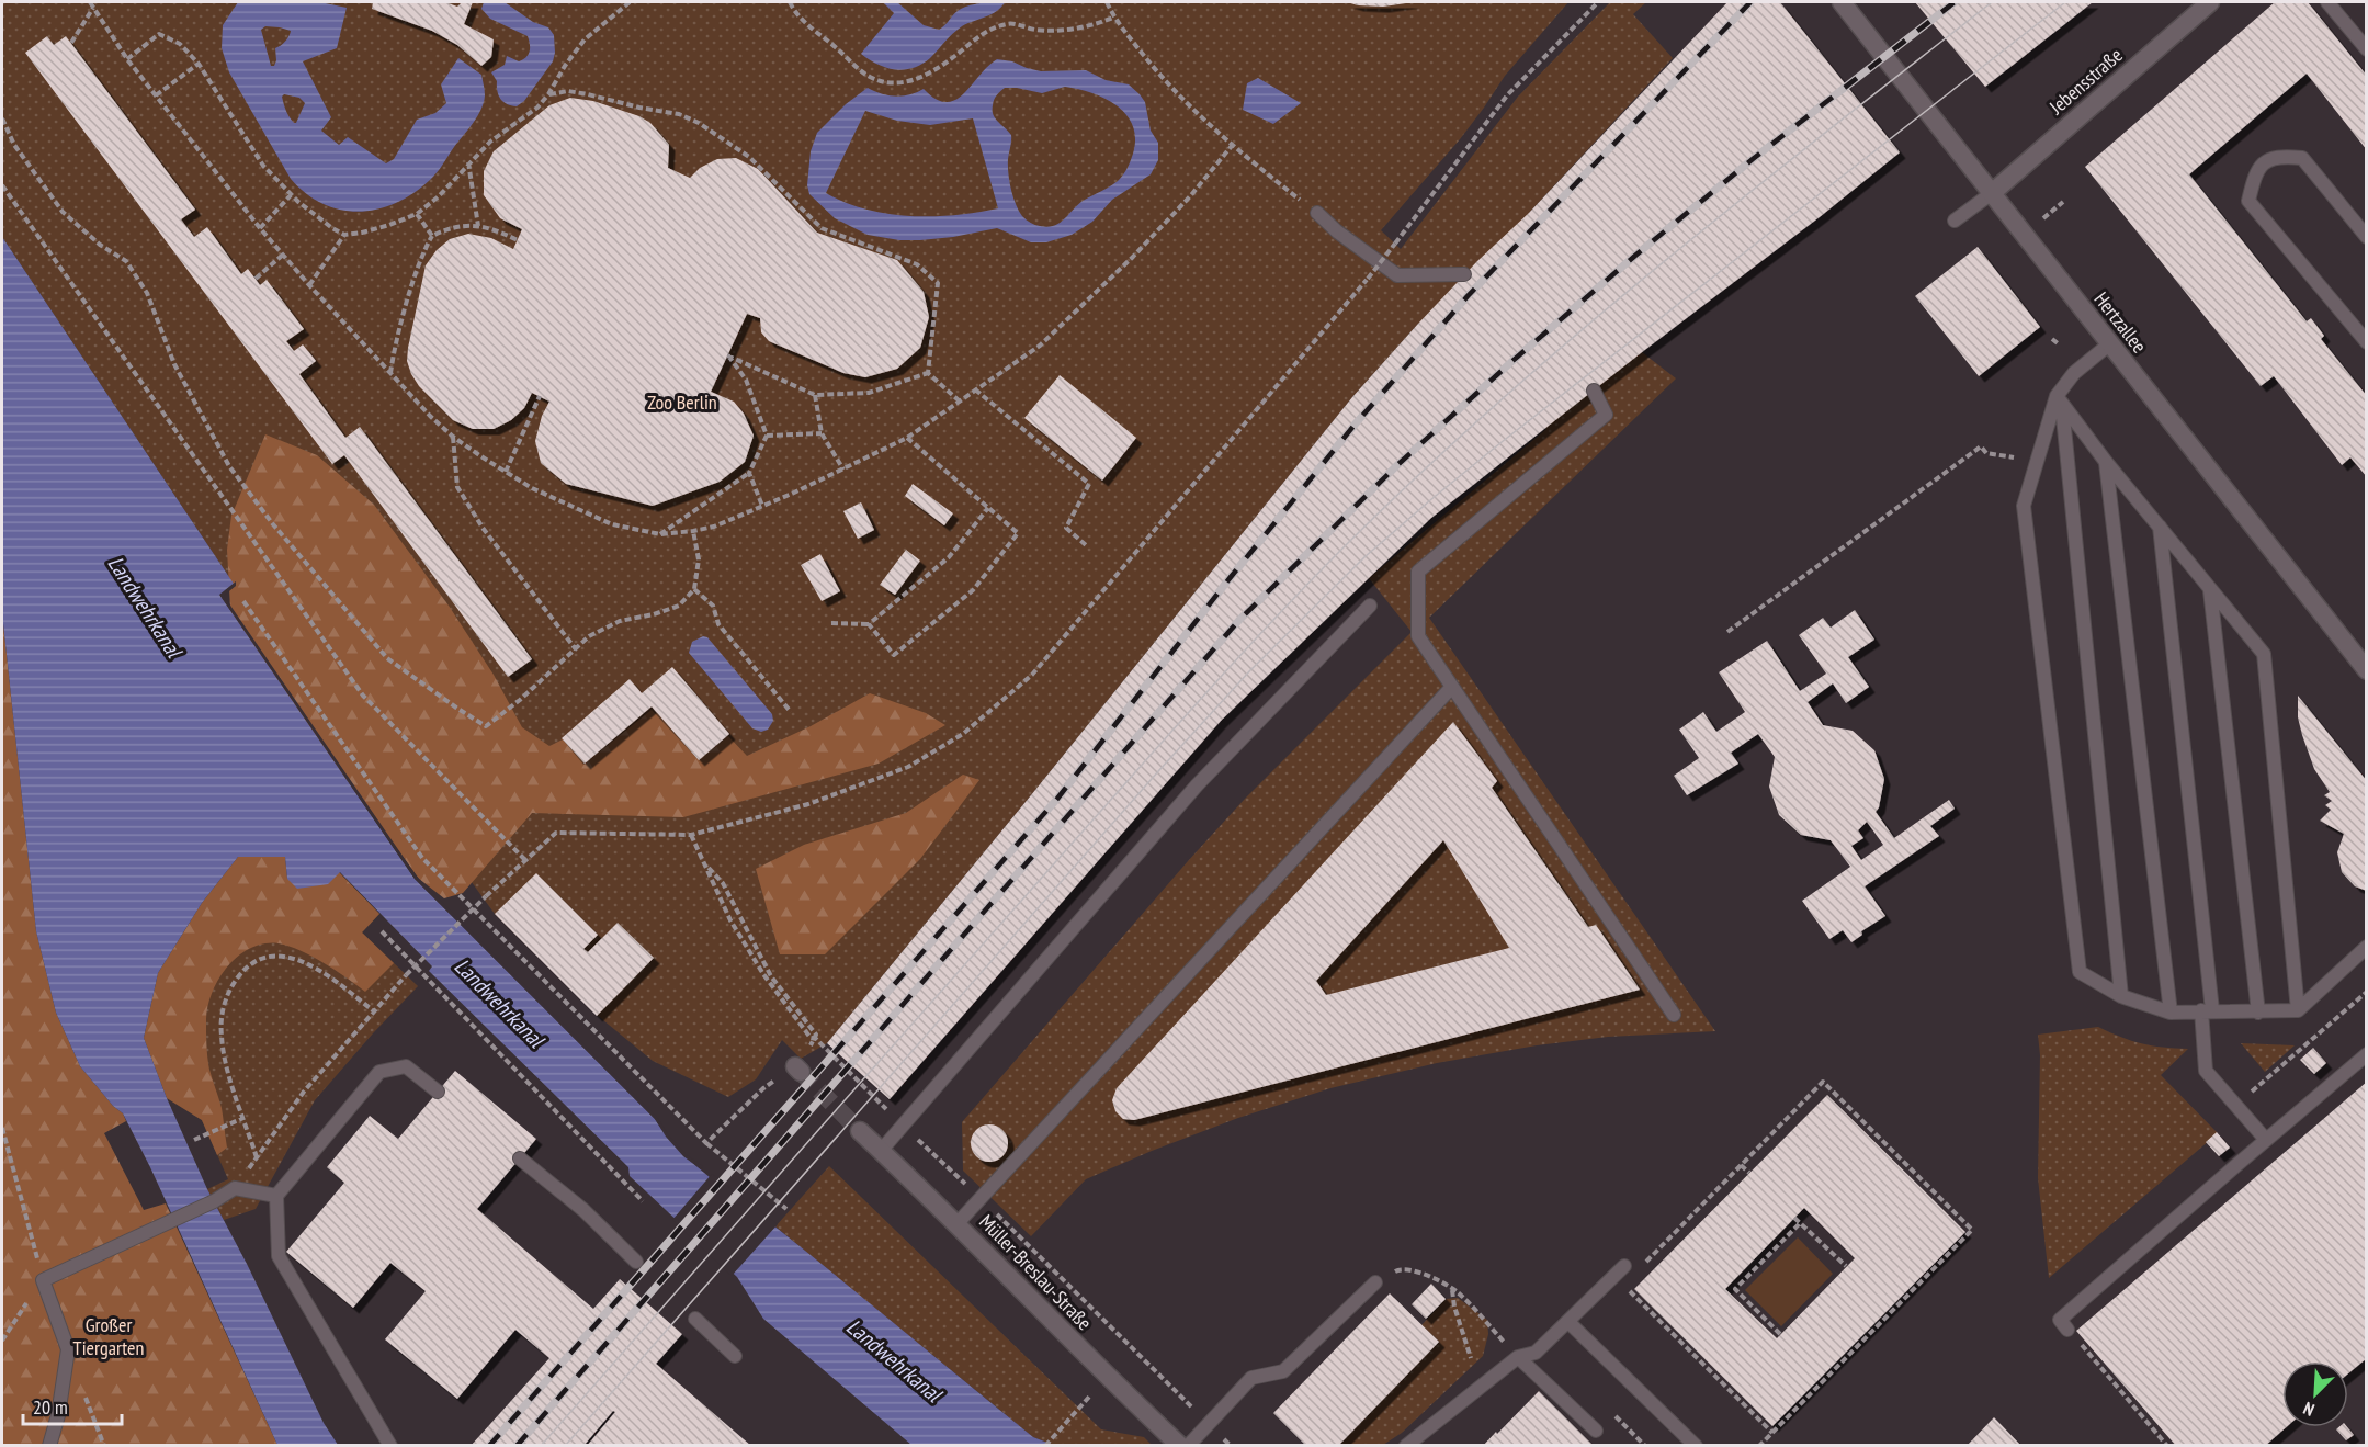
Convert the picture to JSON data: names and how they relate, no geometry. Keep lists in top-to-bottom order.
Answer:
{
  "streets": {
    "street": ["Jebensstraße", "Hertzallee", "Müller-Breslau-Straße"]
  },
  "crossings": [
    ["Jebensstraße", "Hertzallee"]
  ],
  "water": ["Landwehrkanal"],
  "parks": ["Zoo Berlin", "Großer Tiergarten"],
  "scale_bar": "20 m",
  "north": "bottom left"
}
